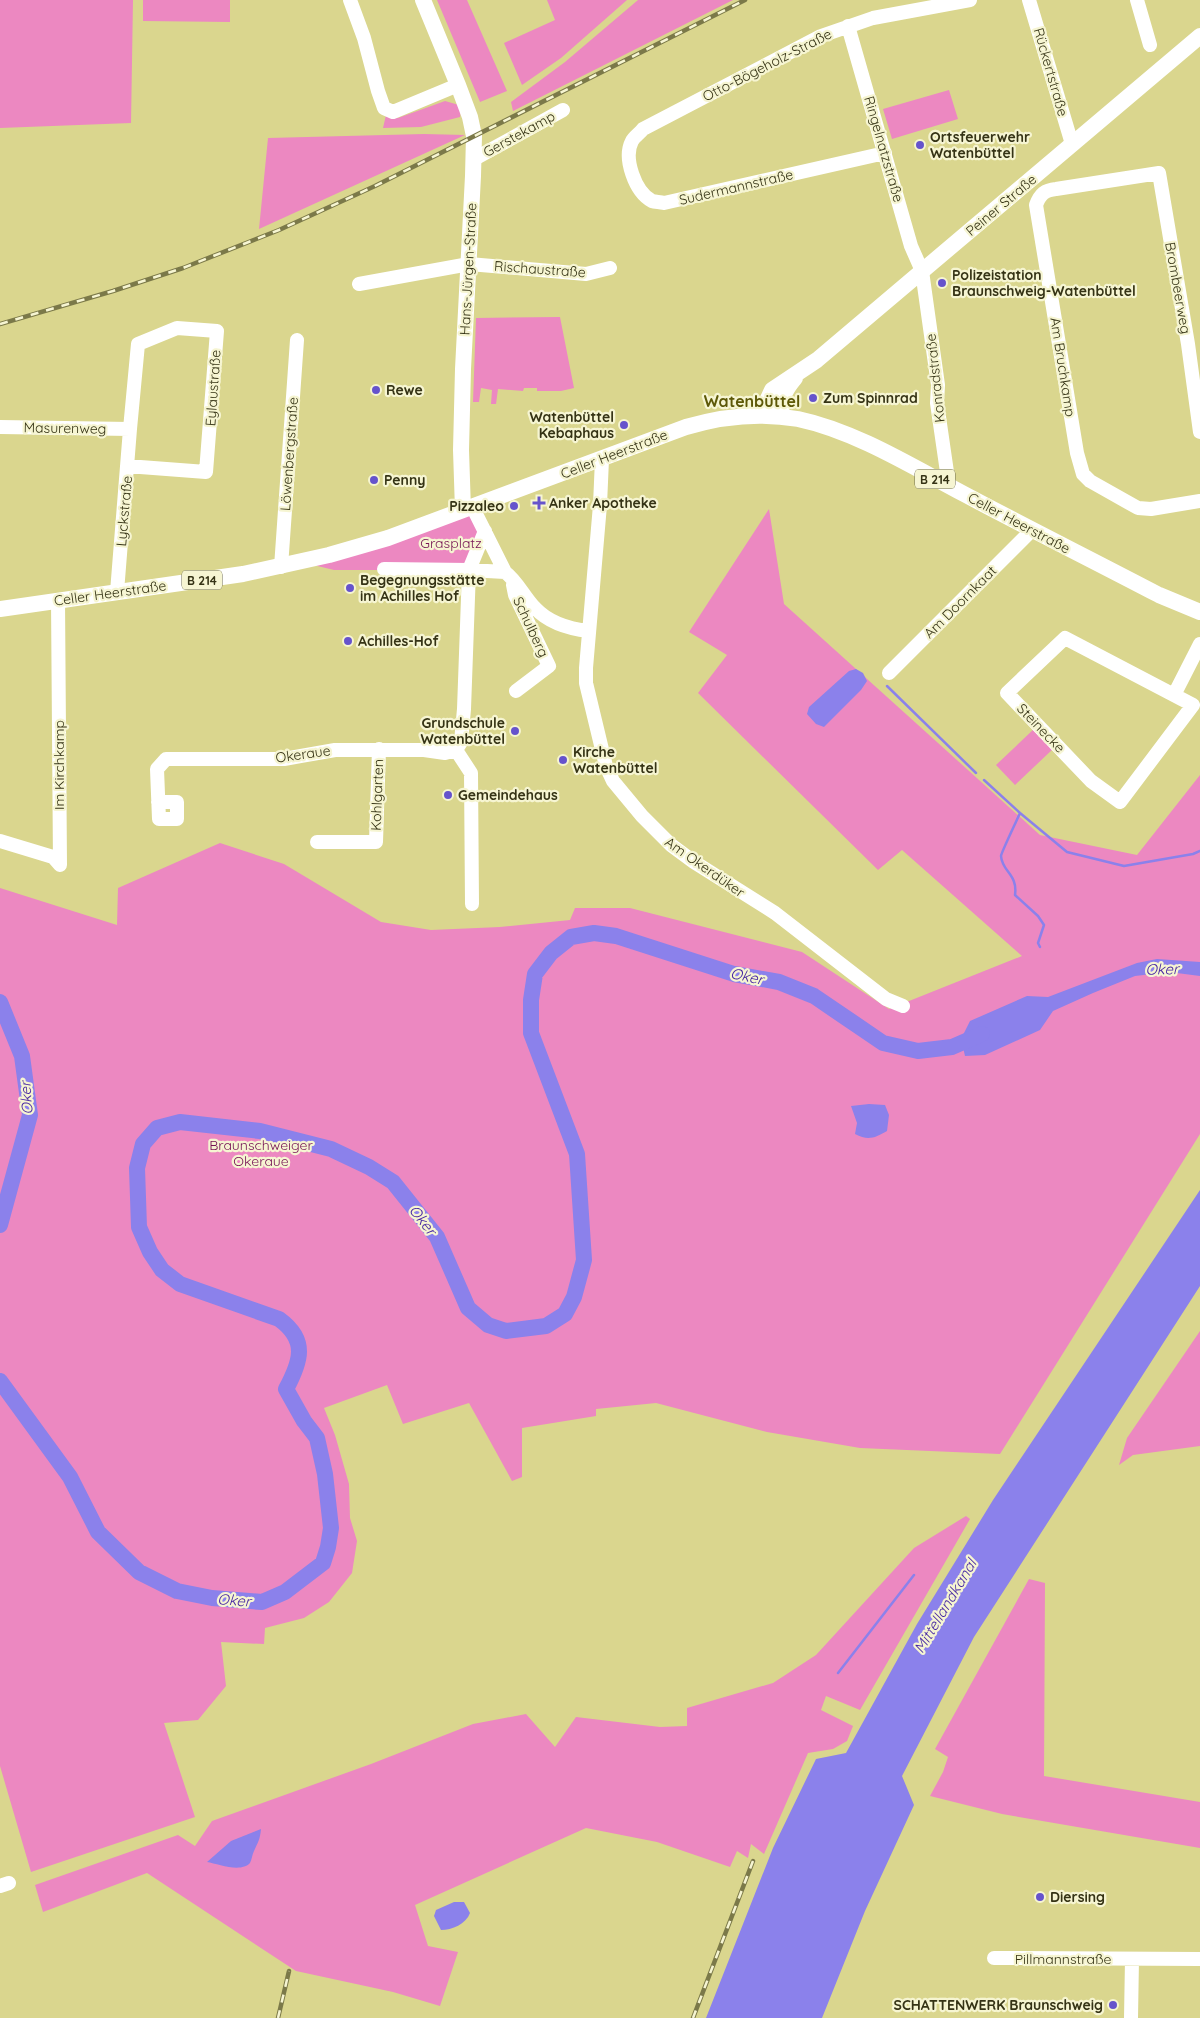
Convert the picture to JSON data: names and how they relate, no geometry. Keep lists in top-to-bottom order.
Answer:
{
  "streets": {
    "main road": [
      "Peiner Straße",
      "Hans-Jürgen-Straße",
      "Celler Heerstraße",
      "B 214"
    ],
    "street": [
      "Otto-Bögeholz-Straße",
      "Rückertstraße",
      "Gerstekamp",
      "Ringelnatzstraße",
      "Sudermannstraße",
      "Rischaustraße",
      "Brombeerweg",
      "Am Bruchkamp",
      "Konradstraße",
      "Eylaustraße",
      "Masurenweg",
      "Löwenbergstraße",
      "Lyckstraße",
      "Am Doornkaat",
      "Schulberg",
      "Steinecke",
      "Okeraue",
      "Im Kirchkamp",
      "Kohlgarten",
      "Am Okerdüker",
      "Pillmannstraße"
    ]
  },
  "crossings": [
    ["Otto-Bögeholz-Straße", "Ringelnatzstraße"],
    ["Otto-Bögeholz-Straße", "Sudermannstraße"],
    ["Rückertstraße", "Peiner Straße"],
    ["Gerstekamp", "Hans-Jürgen-Straße"],
    ["Ringelnatzstraße", "Sudermannstraße"],
    ["Ringelnatzstraße", "Peiner Straße"],
    ["Ringelnatzstraße", "Konradstraße"],
    ["Peiner Straße", "Konradstraße"],
    ["Peiner Straße", "Celler Heerstraße"],
    ["Hans-Jürgen-Straße", "Rischaustraße"],
    ["Hans-Jürgen-Straße", "Celler Heerstraße"],
    ["Brombeerweg", "Am Bruchkamp"],
    ["Konradstraße", "Celler Heerstraße"],
    ["Eylaustraße", "Masurenweg"],
    ["Eylaustraße", "Lyckstraße"],
    ["Masurenweg", "Lyckstraße"],
    ["Löwenbergstraße", "Celler Heerstraße"],
    ["Celler Heerstraße", "Lyckstraße"],
    ["Celler Heerstraße", "Am Doornkaat"],
    ["Celler Heerstraße", "Im Kirchkamp"],
    ["Celler Heerstraße", "Am Okerdüker"],
    ["Schulberg", "Am Okerdüker"],
    ["Okeraue", "Kohlgarten"]
  ],
  "districts": ["Watenbüttel"],
  "water": ["Oker", "Mittellandkanal"],
  "parks": ["Grasplatz", "Braunschweiger Okeraue"],
  "places": {
    "other": [
      "Ortsfeuerwehr Watenbüttel",
      "Polizeistation Braunschweig-Watenbüttel",
      "Rewe",
      "Zum Spinnrad",
      "Watenbüttel Kebaphaus",
      "Penny",
      "Pizzaleo",
      "Begegnungsstätte im Achilles Hof",
      "Achilles-Hof",
      "Grundschule Watenbüttel",
      "Kirche Watenbüttel",
      "Gemeindehaus",
      "Diersing",
      "SCHATTENWERK Braunschweig"
    ],
    "health": ["Anker Apotheke"]
  }
}
